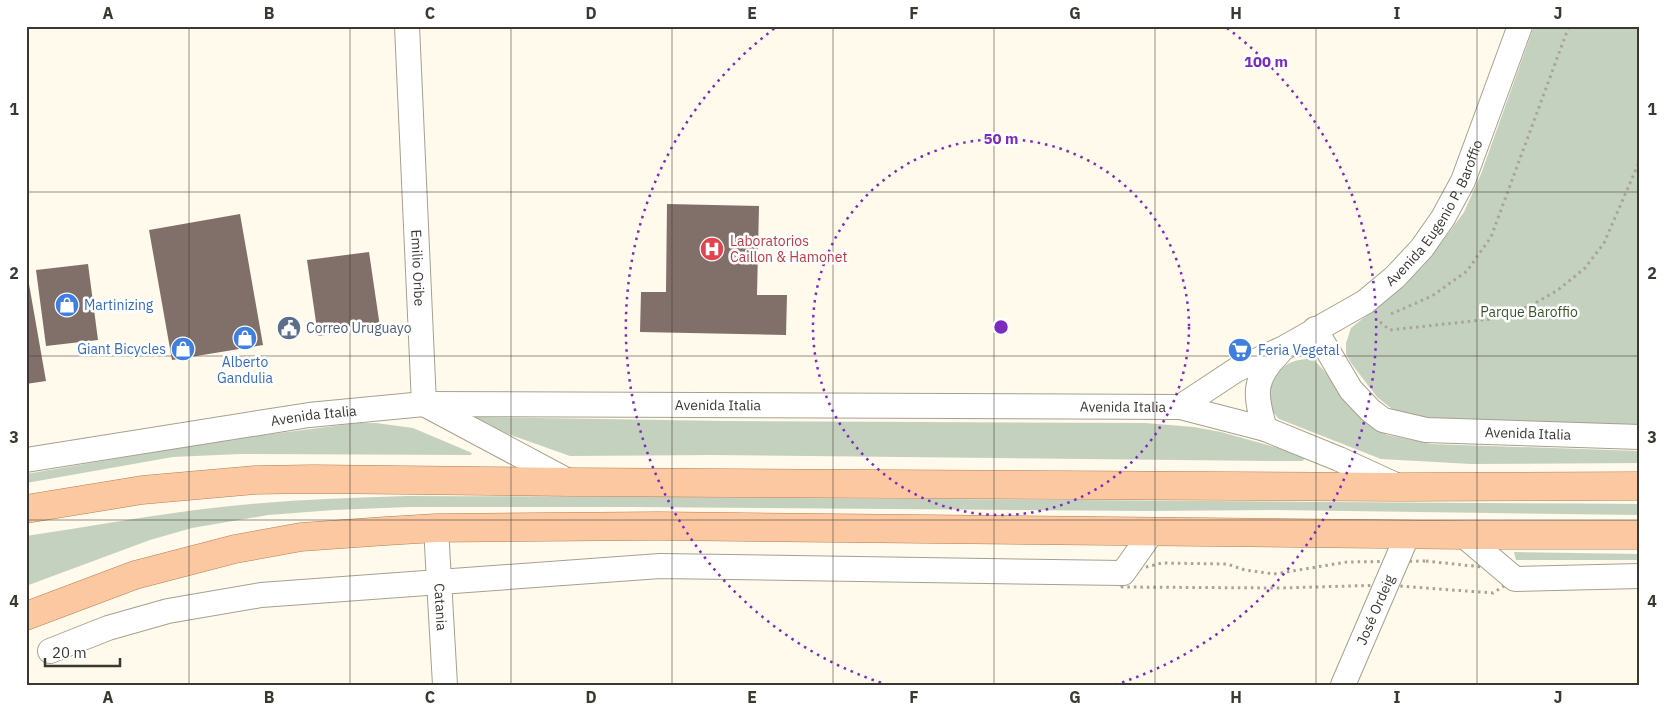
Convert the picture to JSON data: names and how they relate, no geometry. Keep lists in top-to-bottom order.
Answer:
{
  "streets": {
    "main road": ["Avenida Italia"],
    "street": [
      "Avenida Eugenio P. Baroffio",
      "Emilio Oribe",
      "Catania",
      "José Ordeig"
    ]
  },
  "crossings": [
    ["Avenida Eugenio P. Baroffio", "Avenida Italia"],
    ["Emilio Oribe", "Avenida Italia"]
  ],
  "parks": ["Parque Baroffio"],
  "places": {
    "hospital": ["Laboratorios Caillon & Hamonet"],
    "shop": ["Martinizing", "Alberto Gandulia", "Giant Bicycles"],
    "public building": ["Correo Uruguayo"],
    "supermarket": ["Feria Vegetal"]
  },
  "scale_bar": "20 m",
  "grid": {
    "columns": [
      "A",
      "B",
      "C",
      "D",
      "E",
      "F",
      "G",
      "H",
      "I",
      "J"
    ],
    "rows": [
      "1",
      "2",
      "3",
      "4"
    ]
  },
  "rings": ["100 m", "50 m"]
}
